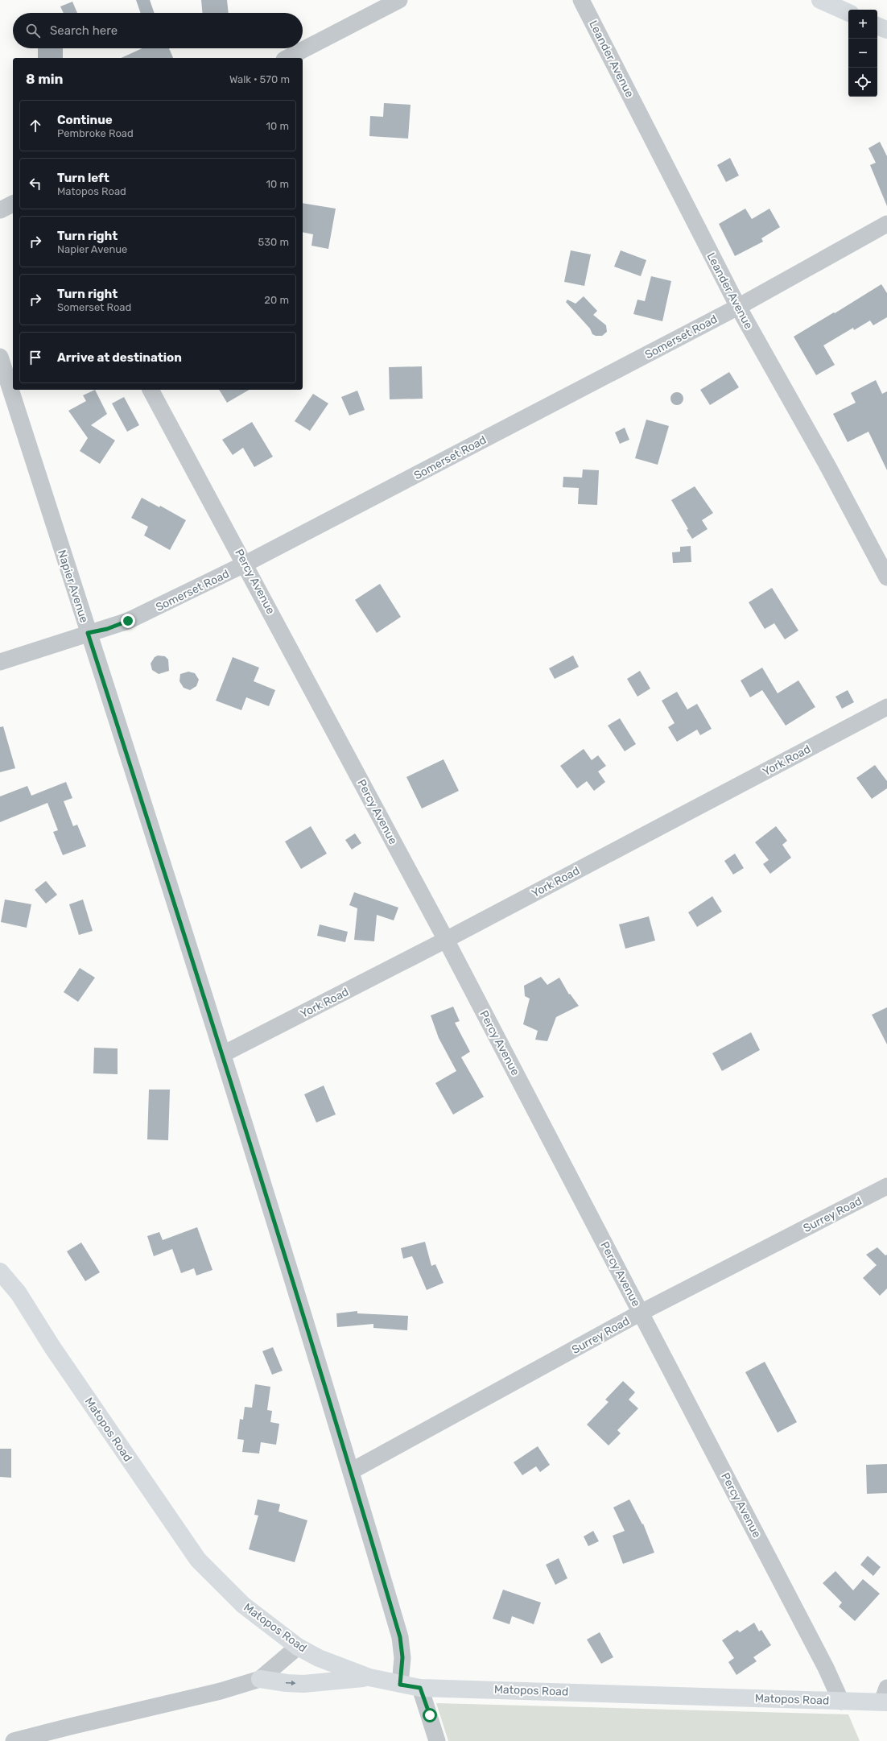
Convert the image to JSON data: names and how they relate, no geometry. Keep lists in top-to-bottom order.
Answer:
{
  "streets": {
    "main road": ["Matopos Road"],
    "street": [
      "Leander Avenue",
      "Somerset Road",
      "Percy Avenue",
      "Napier Avenue",
      "York Road",
      "Surrey Road"
    ]
  },
  "crossings": [
    ["Leander Avenue", "Somerset Road"],
    ["Somerset Road", "Percy Avenue"],
    ["Somerset Road", "Napier Avenue"],
    ["Percy Avenue", "York Road"],
    ["Percy Avenue", "Surrey Road"],
    ["Percy Avenue", "Matopos Road"],
    ["Napier Avenue", "York Road"],
    ["Napier Avenue", "Surrey Road"],
    ["Napier Avenue", "Matopos Road"]
  ],
  "page": {
    "map_buttons": ["+", "−"],
    "search": "Search here",
    "heading": ["8 min", "Walk · 570 m"],
    "list": [
      ["Continue", "Pembroke Road", "10 m"],
      ["Turn left", "Matopos Road", "10 m"],
      ["Turn right", "Napier Avenue", "530 m"],
      ["Turn right", "Somerset Road", "20 m"],
      "Arrive at destination"
    ]
  }
}
